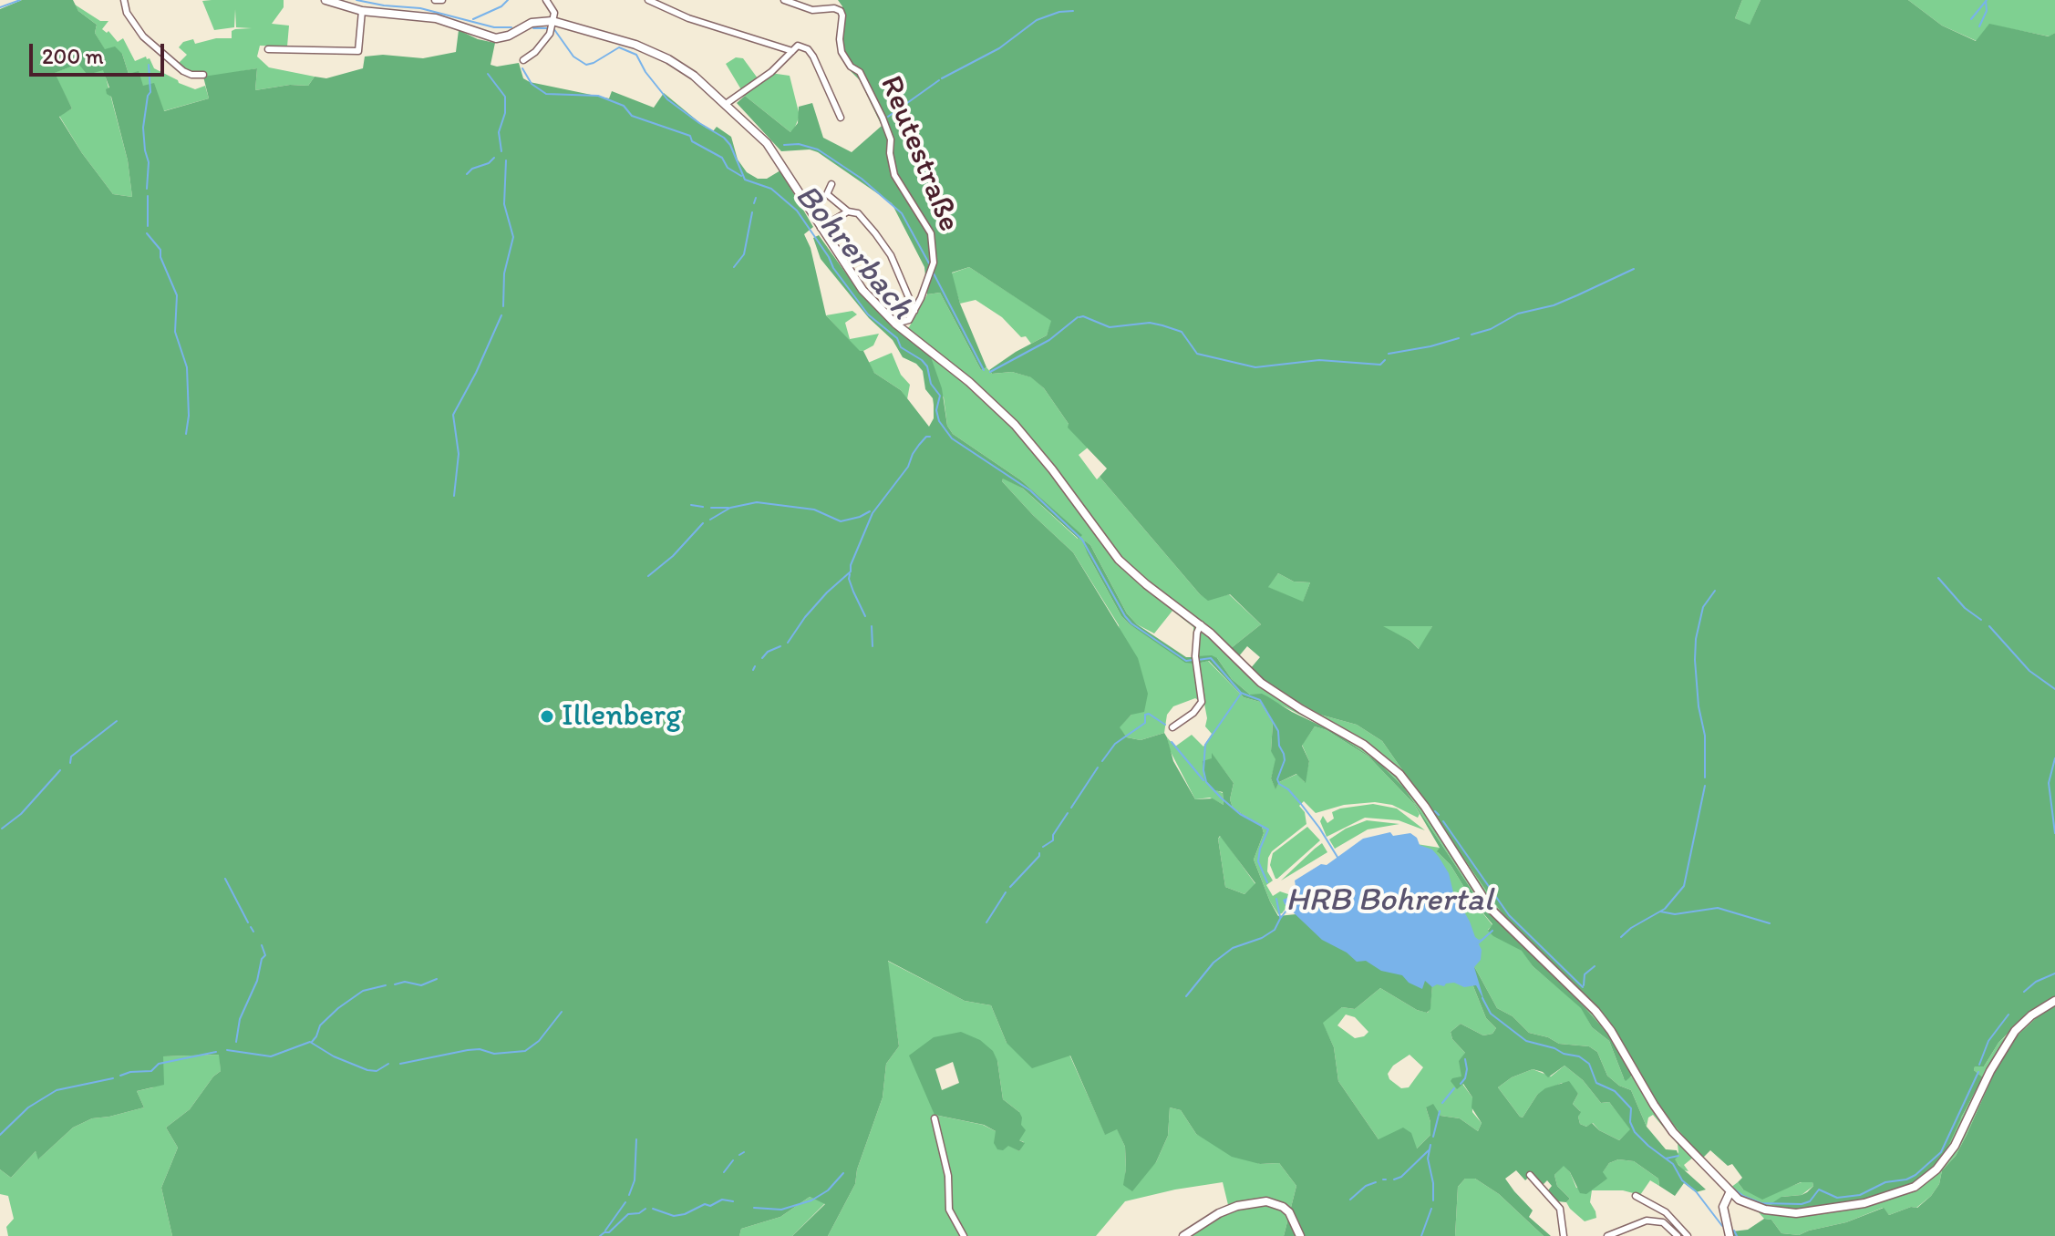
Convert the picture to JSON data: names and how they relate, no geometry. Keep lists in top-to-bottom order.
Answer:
{
  "streets": {
    "street": ["Reutestraße"]
  },
  "water": ["Bohrerbach", "HRB Bohrertal"],
  "places": ["Illenberg"],
  "scale_bar": "200 m"
}
